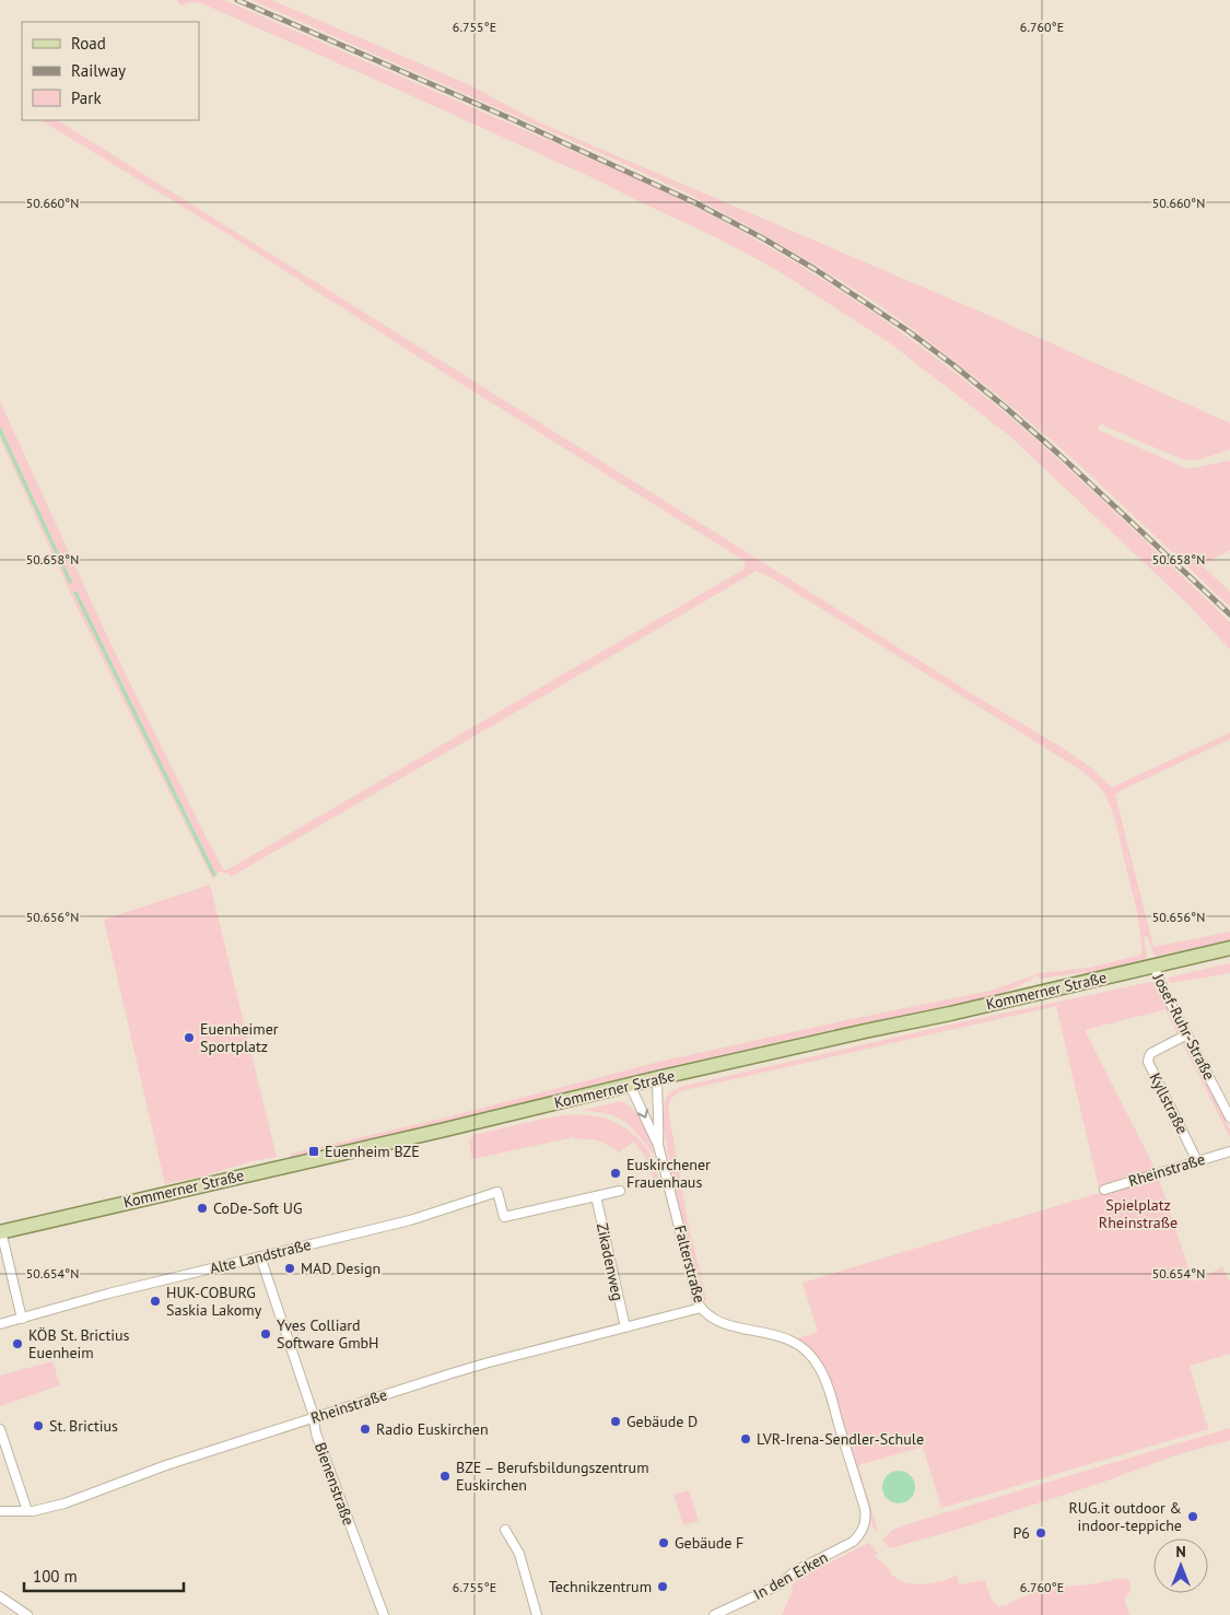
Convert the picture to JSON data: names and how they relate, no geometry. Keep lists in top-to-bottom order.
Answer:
{
  "streets": {
    "main road": ["Kommerner Straße"],
    "street": [
      "Josef-Ruhr-Straße",
      "Kyllstraße",
      "Rheinstraße",
      "Alte Landstraße",
      "Zikadenweg",
      "Falterstraße",
      "Bienenstraße",
      "In den Erken"
    ]
  },
  "crossings": [
    ["Kommerner Straße", "Josef-Ruhr-Straße"],
    ["Kommerner Straße", "Falterstraße"],
    ["Josef-Ruhr-Straße", "Kyllstraße"],
    ["Kyllstraße", "Rheinstraße"],
    ["Rheinstraße", "Zikadenweg"],
    ["Rheinstraße", "Falterstraße"],
    ["Rheinstraße", "Bienenstraße"],
    ["Alte Landstraße", "Zikadenweg"],
    ["Alte Landstraße", "Bienenstraße"],
    ["Falterstraße", "In den Erken"]
  ],
  "parks": ["Spielplatz Rheinstraße"],
  "places": {
    "other": [
      "Euenheimer Sportplatz",
      "Euskirchener Frauenhaus",
      "CoDe-Soft UG",
      "MAD Design",
      "HUK-COBURG Saskia Lakomy",
      "Yves Colliard Software GmbH",
      "KÖB St. Brictius Euenheim",
      "Gebäude D",
      "St. Brictius",
      "Radio Euskirchen",
      "LVR-Irena-Sendler-Schule",
      "BZE – Berufsbildungszentrum Euskirchen",
      "RUG.it outdoor & indoor-teppiche",
      "P6",
      "Gebäude F",
      "Technikzentrum"
    ],
    "transit": ["Euenheim BZE"]
  },
  "legend": ["Road", "Railway", "Park"],
  "scale_bar": "100 m",
  "north": "top",
  "coordinates": [
    "6.755°E",
    "6.760°E",
    "50.660°N",
    "50.658°N",
    "50.656°N",
    "50.654°N"
  ]
}
